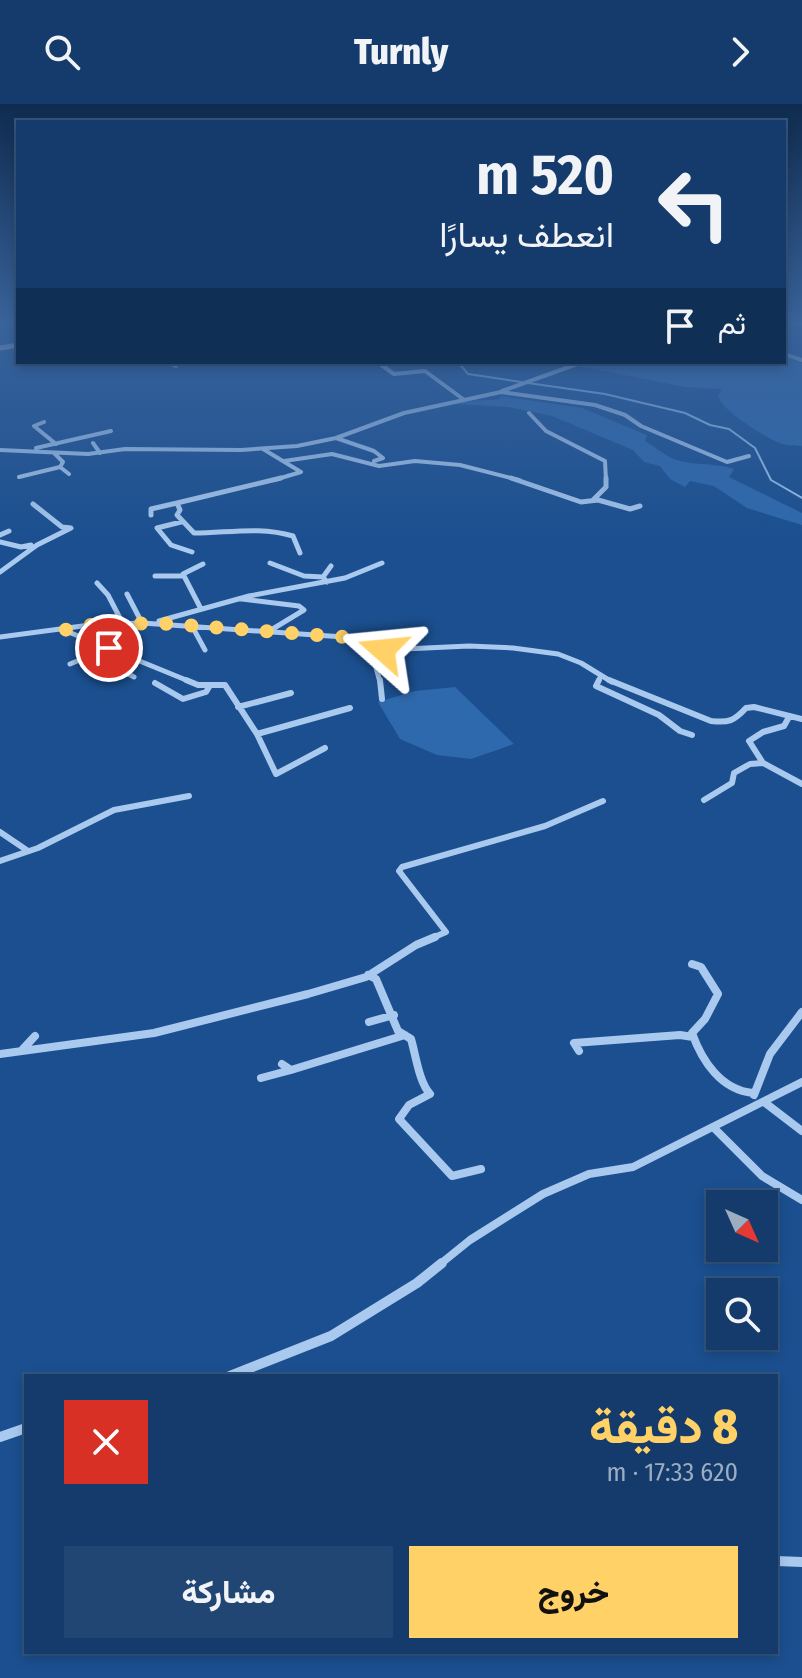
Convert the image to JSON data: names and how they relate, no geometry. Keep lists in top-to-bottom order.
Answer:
{
  "north": "bottom right",
  "page": {
    "header": "Turnly",
    "turn": ["520 m", "انعطف يسارًا"],
    "then": "ثم",
    "heading": ["8 دقيقة", "620 m · 17:33"],
    "buttons": ["خروج", "مشاركة"]
  }
}
